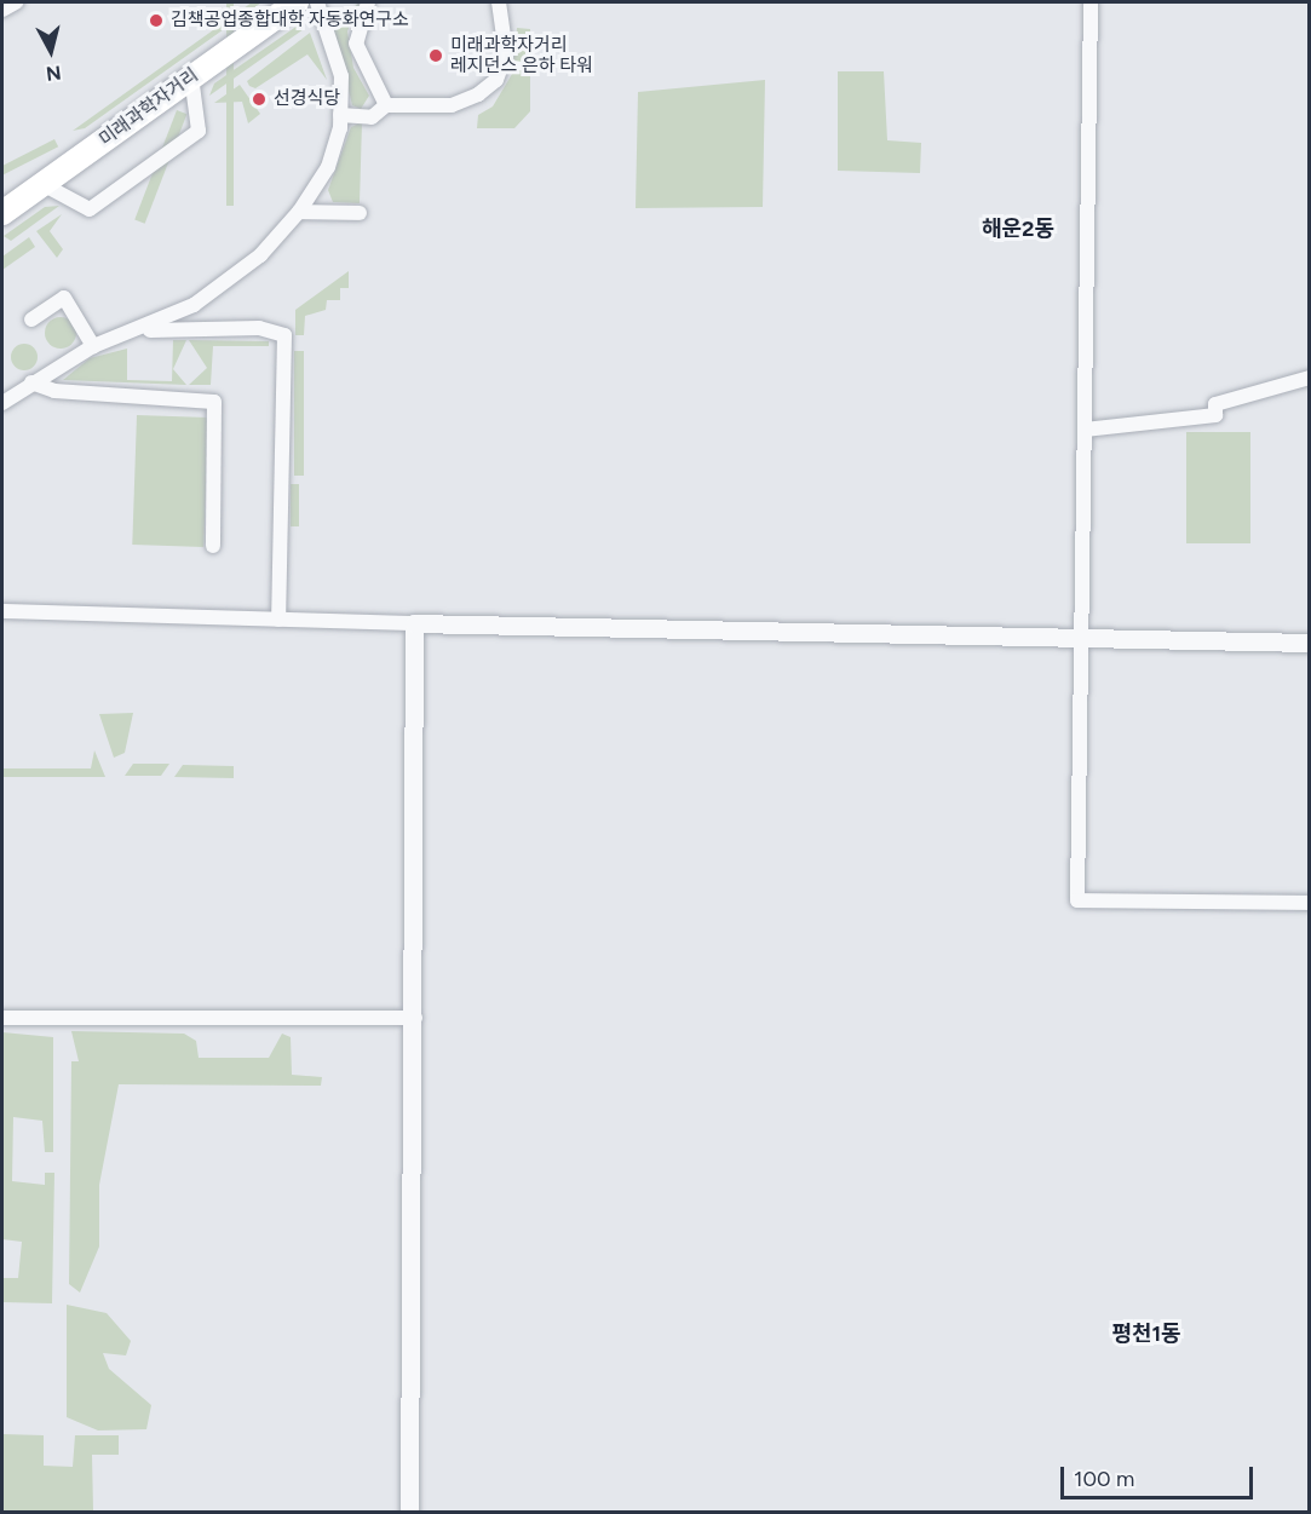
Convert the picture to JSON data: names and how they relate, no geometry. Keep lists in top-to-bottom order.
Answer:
{
  "streets": {
    "main road": ["미래과학자거리"]
  },
  "districts": ["해운2동", "평천1동"],
  "places": ["김책공업종합대학 자동화연구소", "미래과학자거리 레지던스 은하 타워", "선경식당"],
  "scale_bar": "100 m",
  "north": "bottom"
}
